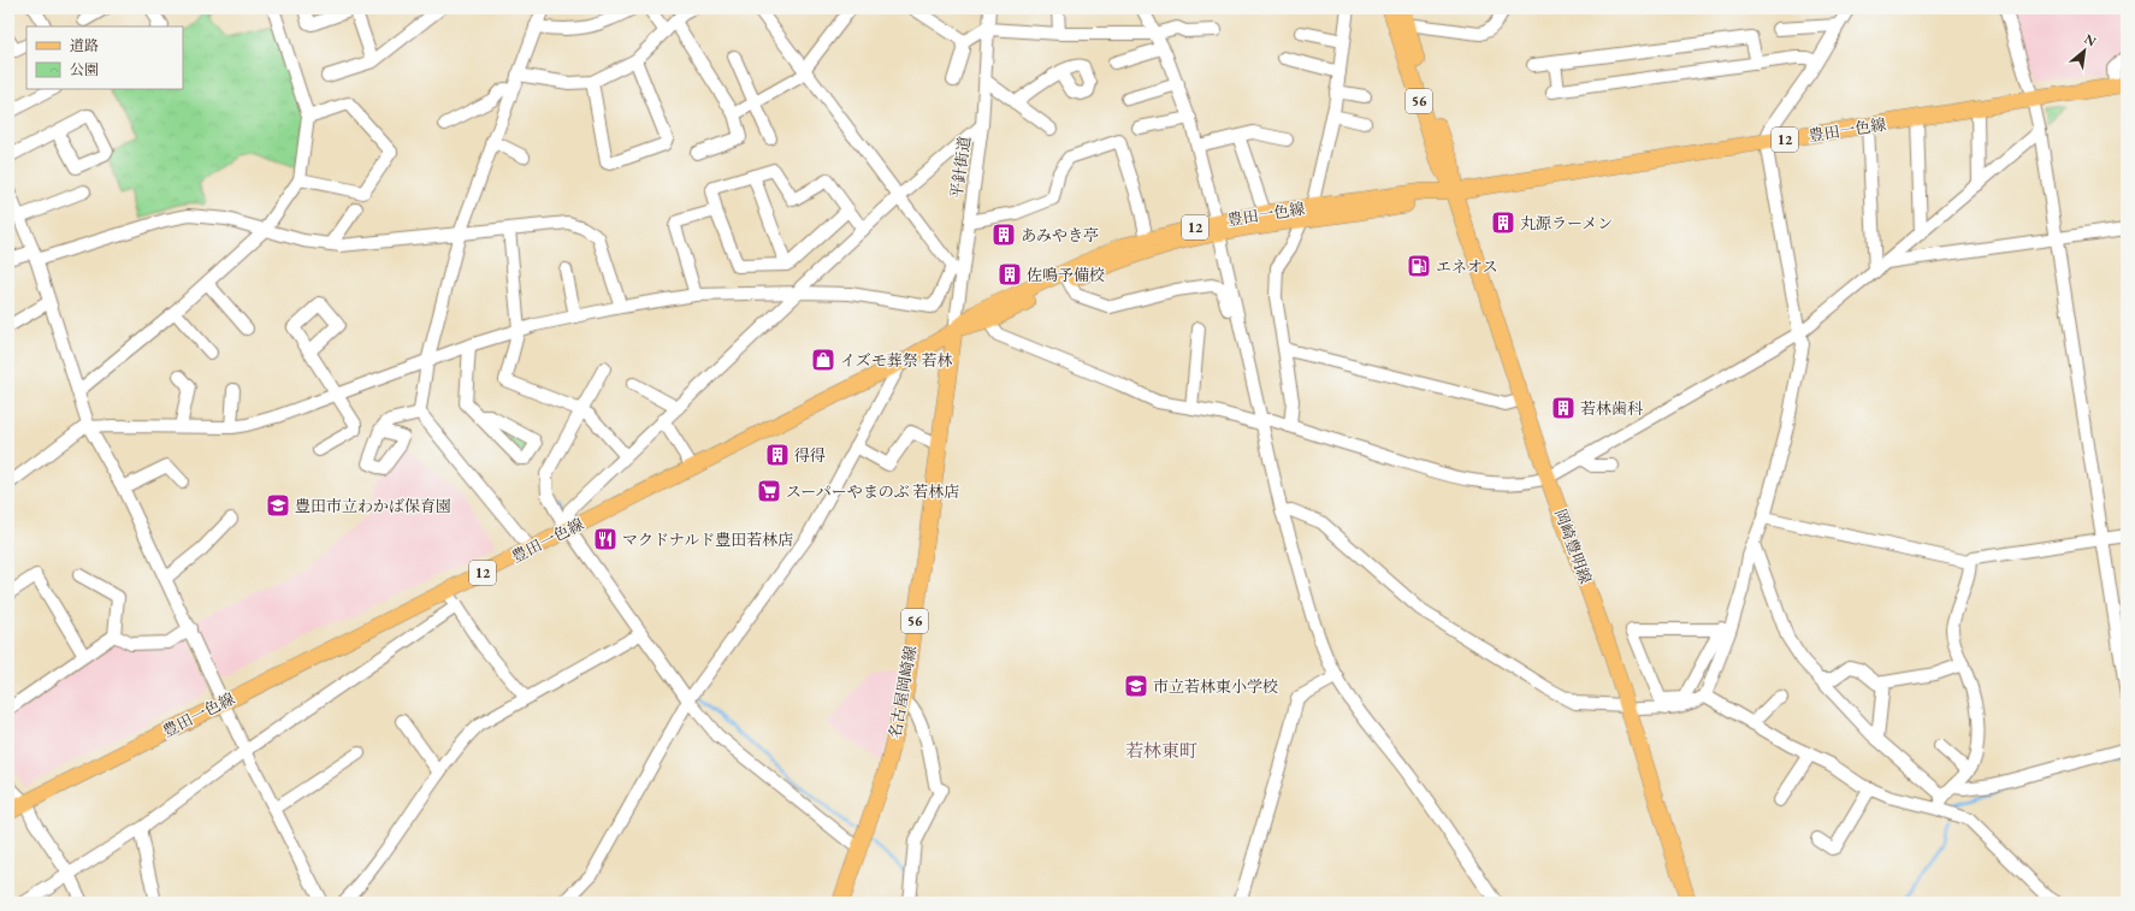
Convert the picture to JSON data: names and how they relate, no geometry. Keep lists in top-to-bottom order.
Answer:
{
  "streets": {
    "main road": [
      "56",
      "豊田一色線",
      "12",
      "岡崎豊明線",
      "名古屋岡崎線"
    ],
    "street": ["平針街道"]
  },
  "crossings": [
    ["56", "豊田一色線"],
    ["56", "岡崎豊明線"],
    ["豊田一色線", "平針街道"],
    ["豊田一色線", "岡崎豊明線"],
    ["豊田一色線", "名古屋岡崎線"],
    ["平針街道", "名古屋岡崎線"]
  ],
  "districts": ["若林東町"],
  "places": {
    "building": [
      "丸源ラーメン",
      "あみやき亭",
      "佐鳴予備校",
      "若林歯科",
      "得得"
    ],
    "fuel station": ["エネオス"],
    "shop": ["イズモ葬祭 若林"],
    "supermarket": ["スーパーやまのぶ 若林店"],
    "school or university": ["豊田市立わかば保育園", "市立若林東小学校"],
    "restaurant": ["マクドナルド豊田若林店"]
  },
  "legend": ["道路", "公園"],
  "north": "top right"
}
